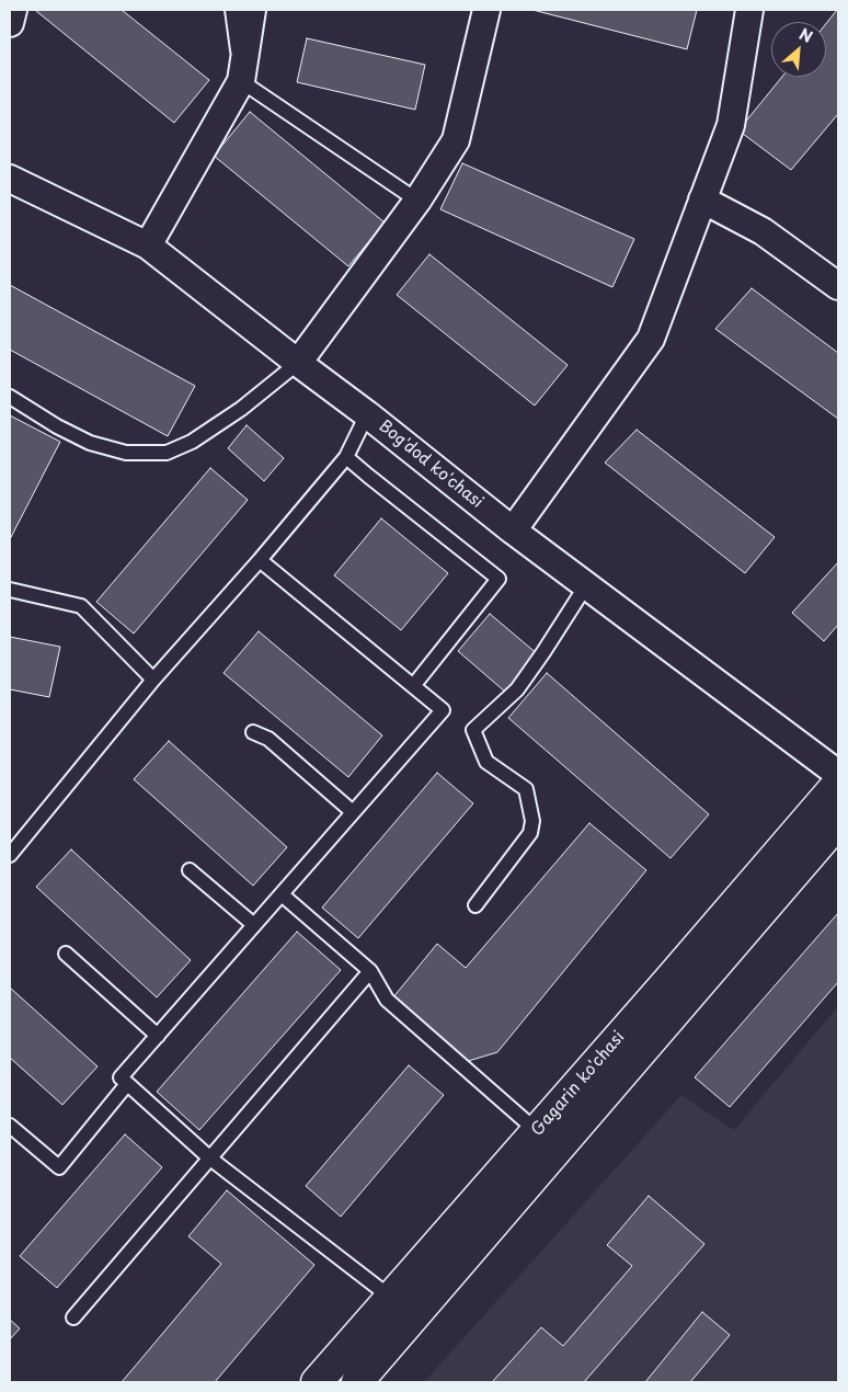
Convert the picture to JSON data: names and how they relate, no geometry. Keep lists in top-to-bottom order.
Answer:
{
  "streets": {
    "main road": ["Gagarin ko'chasi"],
    "street": ["Bog'dod ko'chasi"]
  },
  "north": "top right"
}
